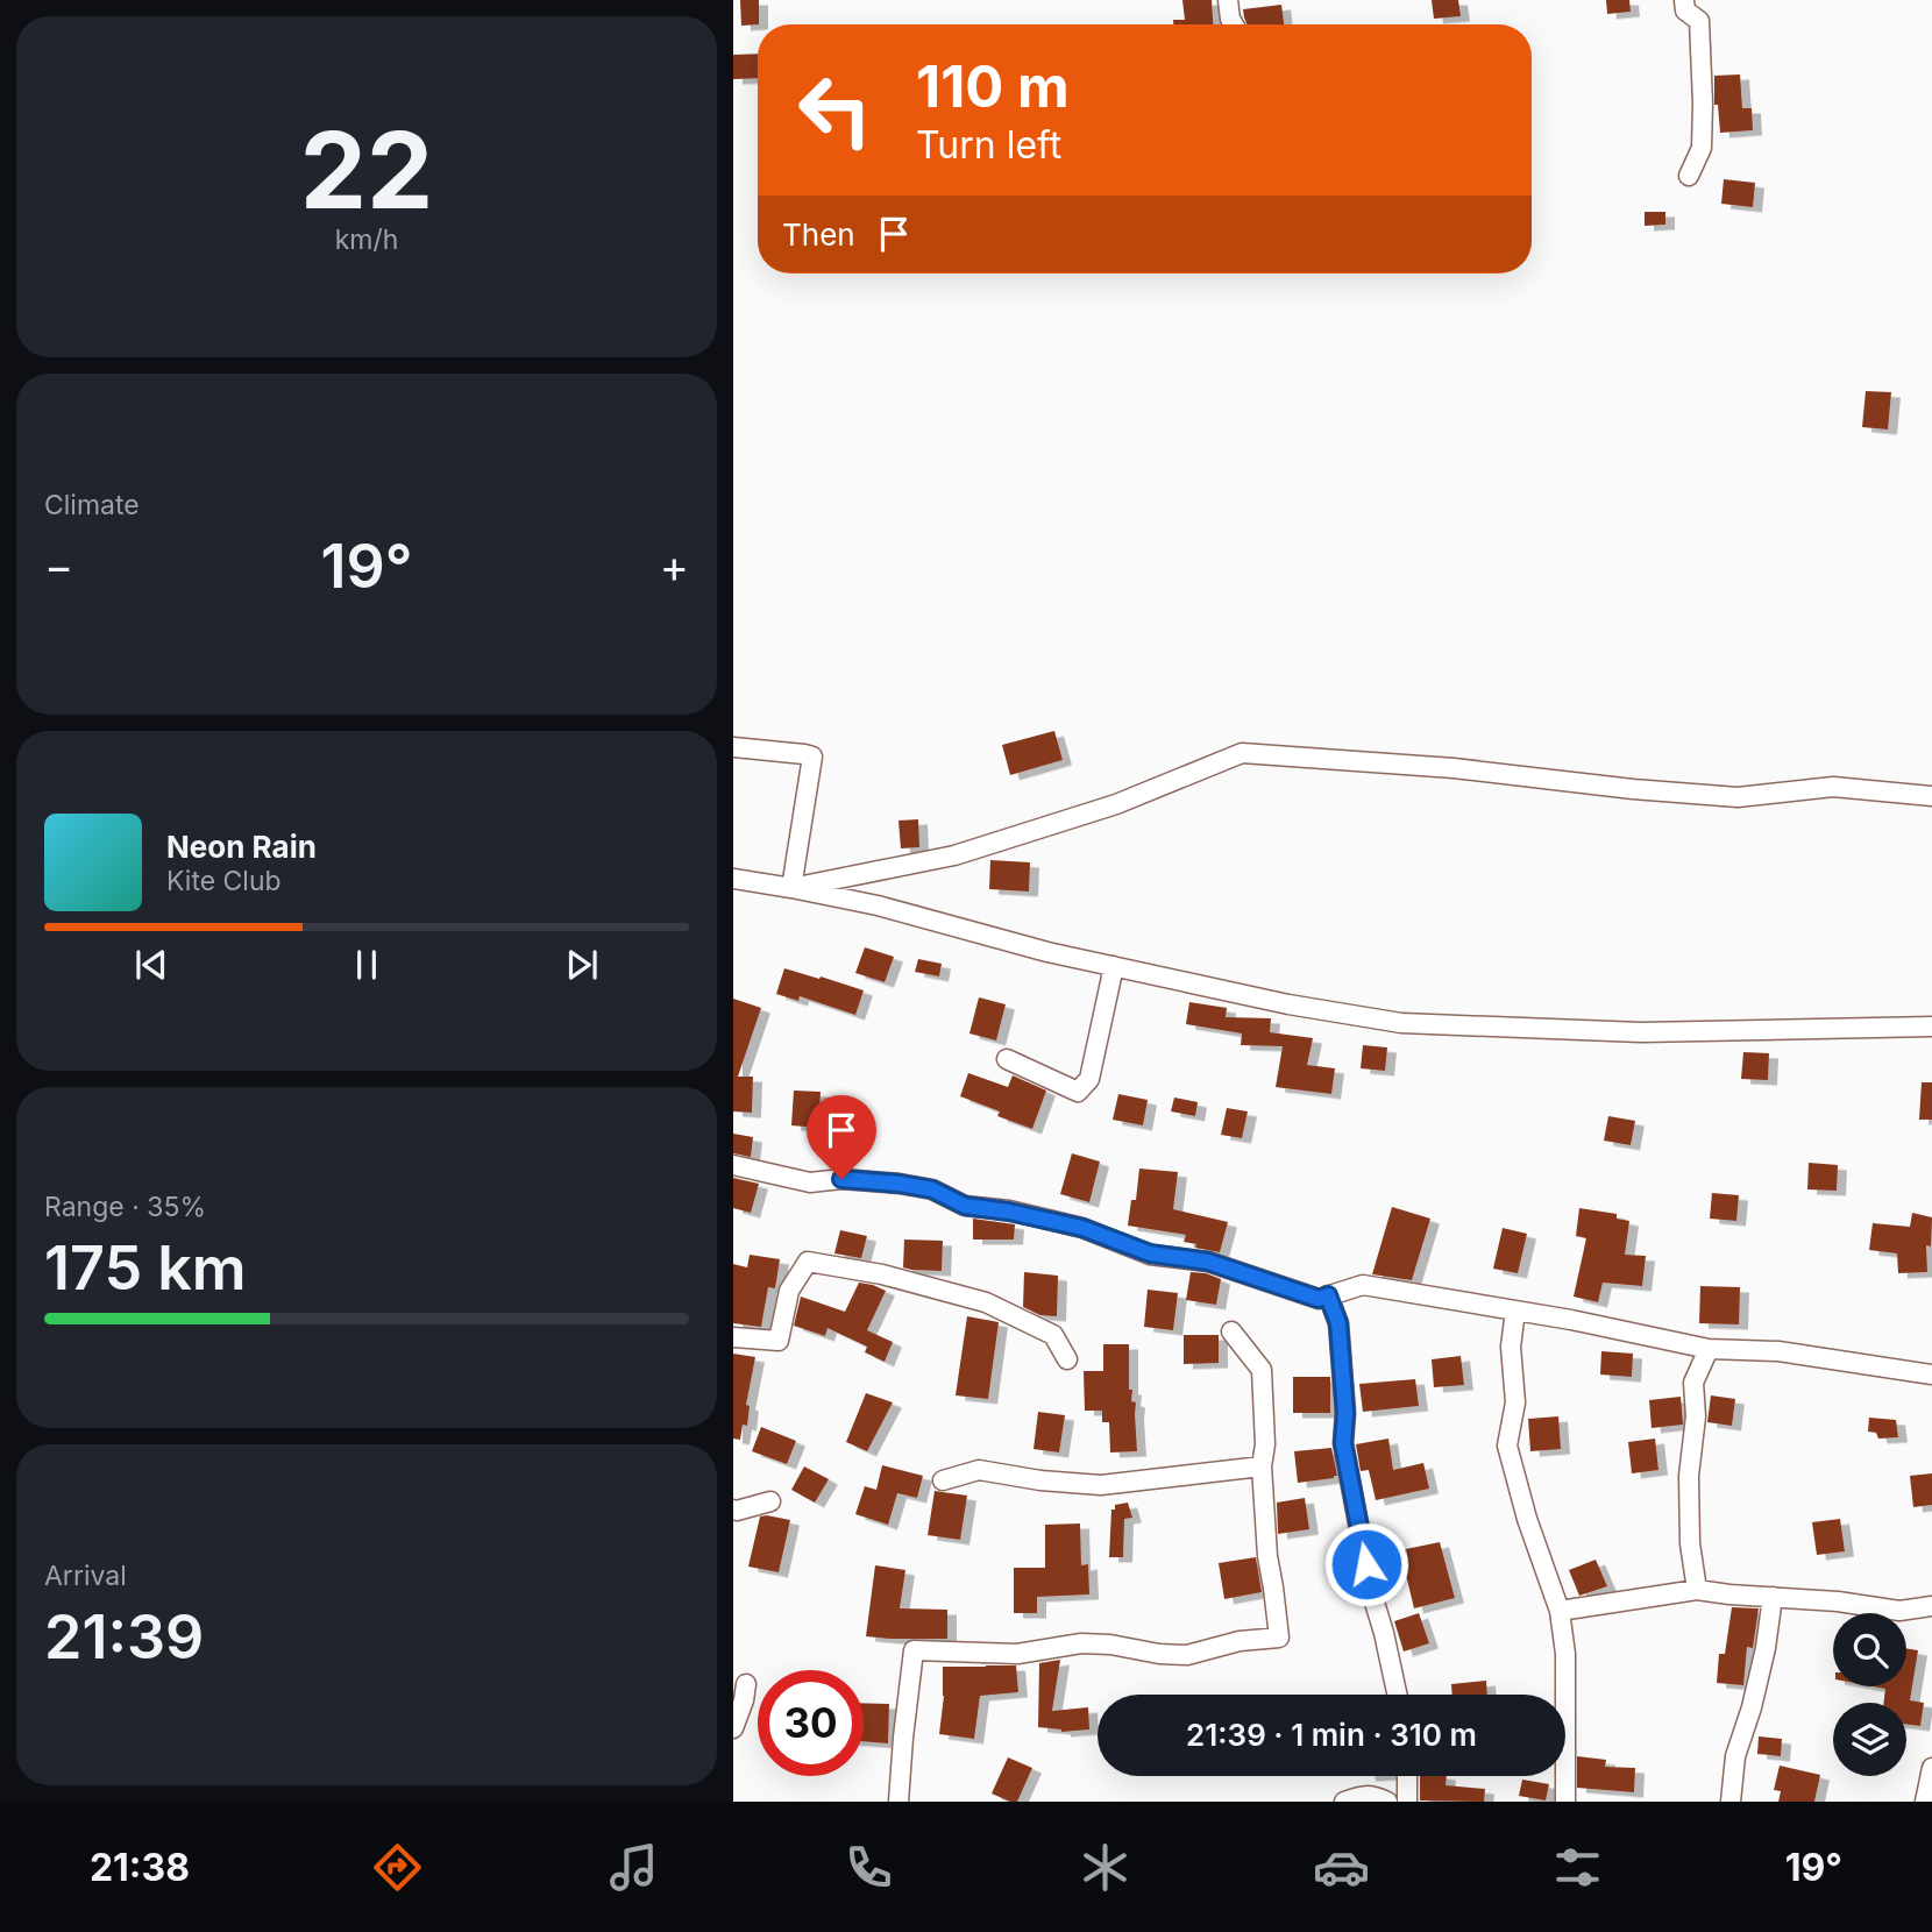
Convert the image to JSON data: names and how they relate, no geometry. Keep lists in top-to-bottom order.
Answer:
{
  "page": {
    "tile": [
      ["22", "km/h"],
      "Climate",
      ["Range · 35%", "175 km"],
      ["Arrival", "21:39"]
    ],
    "turn": ["110 m", "Turn left"],
    "then": "Then",
    "heat": ["−", "19°", "+"],
    "song": ["Neon Rain", "Kite Club"],
    "limit": "30",
    "trip": "21:39 · 1 min · 310 m",
    "tabs": ["21:38", "19°"]
  }
}
